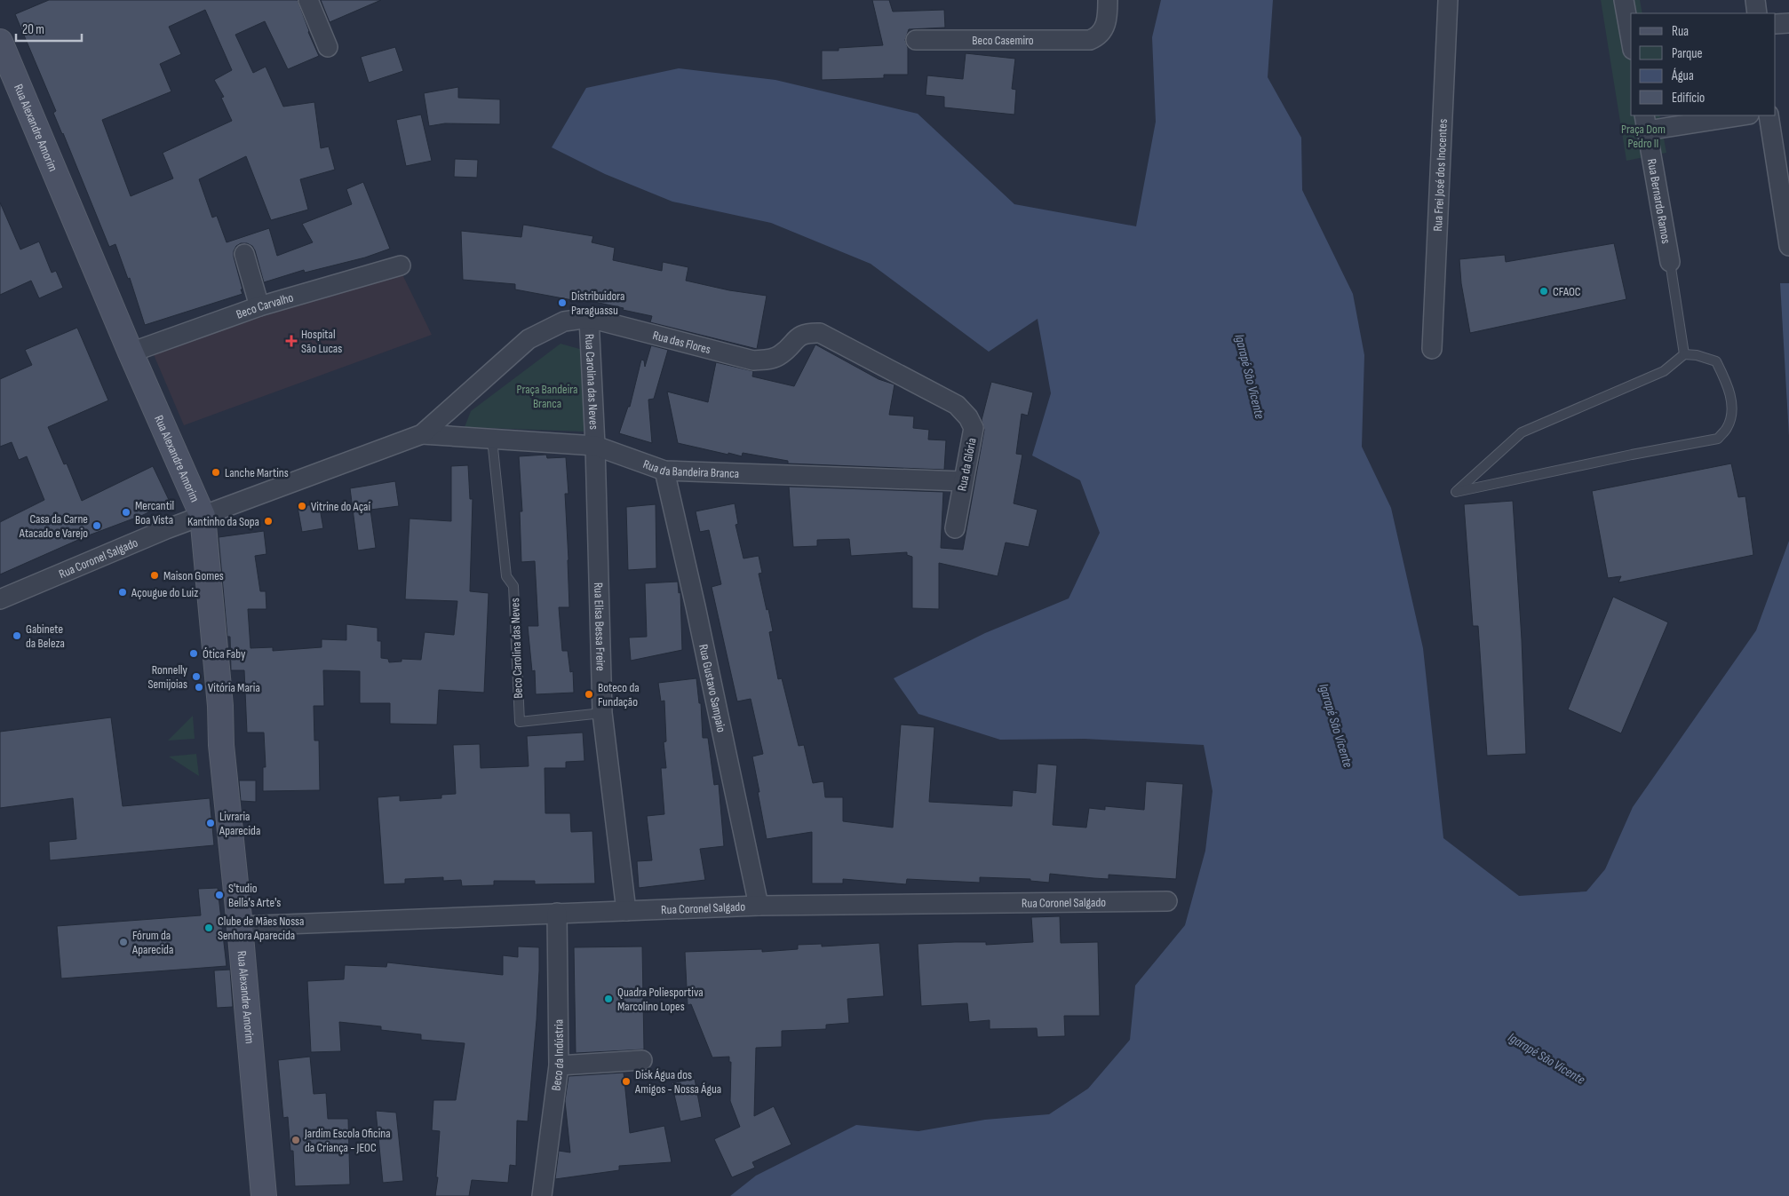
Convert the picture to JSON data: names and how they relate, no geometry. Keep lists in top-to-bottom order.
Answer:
{
  "streets": {
    "street": [
      "Beco Casemiro",
      "Rua Alexandre Amorim",
      "Rua Frei José dos Inocentes",
      "Rua Bernardo Ramos",
      "Beco Carvalho",
      "Rua das Flores",
      "Rua Carolina das Neves",
      "Rua da Glória",
      "Rua da Bandeira Branca",
      "Rua Coronel Salgado",
      "Rua Elisa Bessa Freire",
      "Rua Gustavo Sampaio",
      "Beco da Indústria"
    ],
    "lane": ["Beco Carolina das Neves"]
  },
  "crossings": [
    ["Rua Alexandre Amorim", "Beco Carvalho"],
    ["Rua Alexandre Amorim", "Rua Coronel Salgado"],
    ["Rua das Flores", "Rua Carolina das Neves"],
    ["Rua das Flores", "Rua da Glória"],
    ["Rua das Flores", "Rua da Bandeira Branca"],
    ["Rua das Flores", "Rua Coronel Salgado"],
    ["Rua Carolina das Neves", "Rua da Bandeira Branca"],
    ["Rua Carolina das Neves", "Rua Elisa Bessa Freire"],
    ["Rua da Glória", "Rua da Bandeira Branca"],
    ["Rua da Bandeira Branca", "Rua Coronel Salgado"],
    ["Rua da Bandeira Branca", "Rua Elisa Bessa Freire"],
    ["Rua da Bandeira Branca", "Beco Carolina das Neves"],
    ["Rua da Bandeira Branca", "Rua Gustavo Sampaio"],
    ["Rua Coronel Salgado", "Rua Elisa Bessa Freire"],
    ["Rua Coronel Salgado", "Rua Gustavo Sampaio"],
    ["Rua Coronel Salgado", "Beco da Indústria"],
    ["Rua Elisa Bessa Freire", "Beco Carolina das Neves"]
  ],
  "water": ["Igarapé São Vicente"],
  "parks": ["Praça Dom Pedro II", "Praça Bandeira Branca"],
  "places": {
    "other": [
      "CFAOC",
      "Distribuidora Paraguassu",
      "Lanche Martins",
      "Vitrine do Açaí",
      "Mercantil Boa Vista",
      "Kantinho da Sopa",
      "Casa da Carne Atacado e Varejo",
      "Maison Gomes",
      "Açougue do Luiz",
      "Gabinete da Beleza",
      "Ótica Faby",
      "Ronnelly Semijoias",
      "Vitória Maria",
      "Boteco da Fundação",
      "Livraria Aparecida",
      "S'tudio Bella's Arte's",
      "Clube de Mães Nossa Senhora Aparecida",
      "Fórum da Aparecida",
      "Quadra Poliesportiva Marcolino Lopes",
      "Disk Água dos Amigos - Nossa Água",
      "Jardim Escola Oficina da Criança - JEOC"
    ],
    "health": ["Hospital São Lucas"]
  },
  "legend": [
    "Rua",
    "Parque",
    "Água",
    "Edifício"
  ],
  "scale_bar": "20 m"
}
